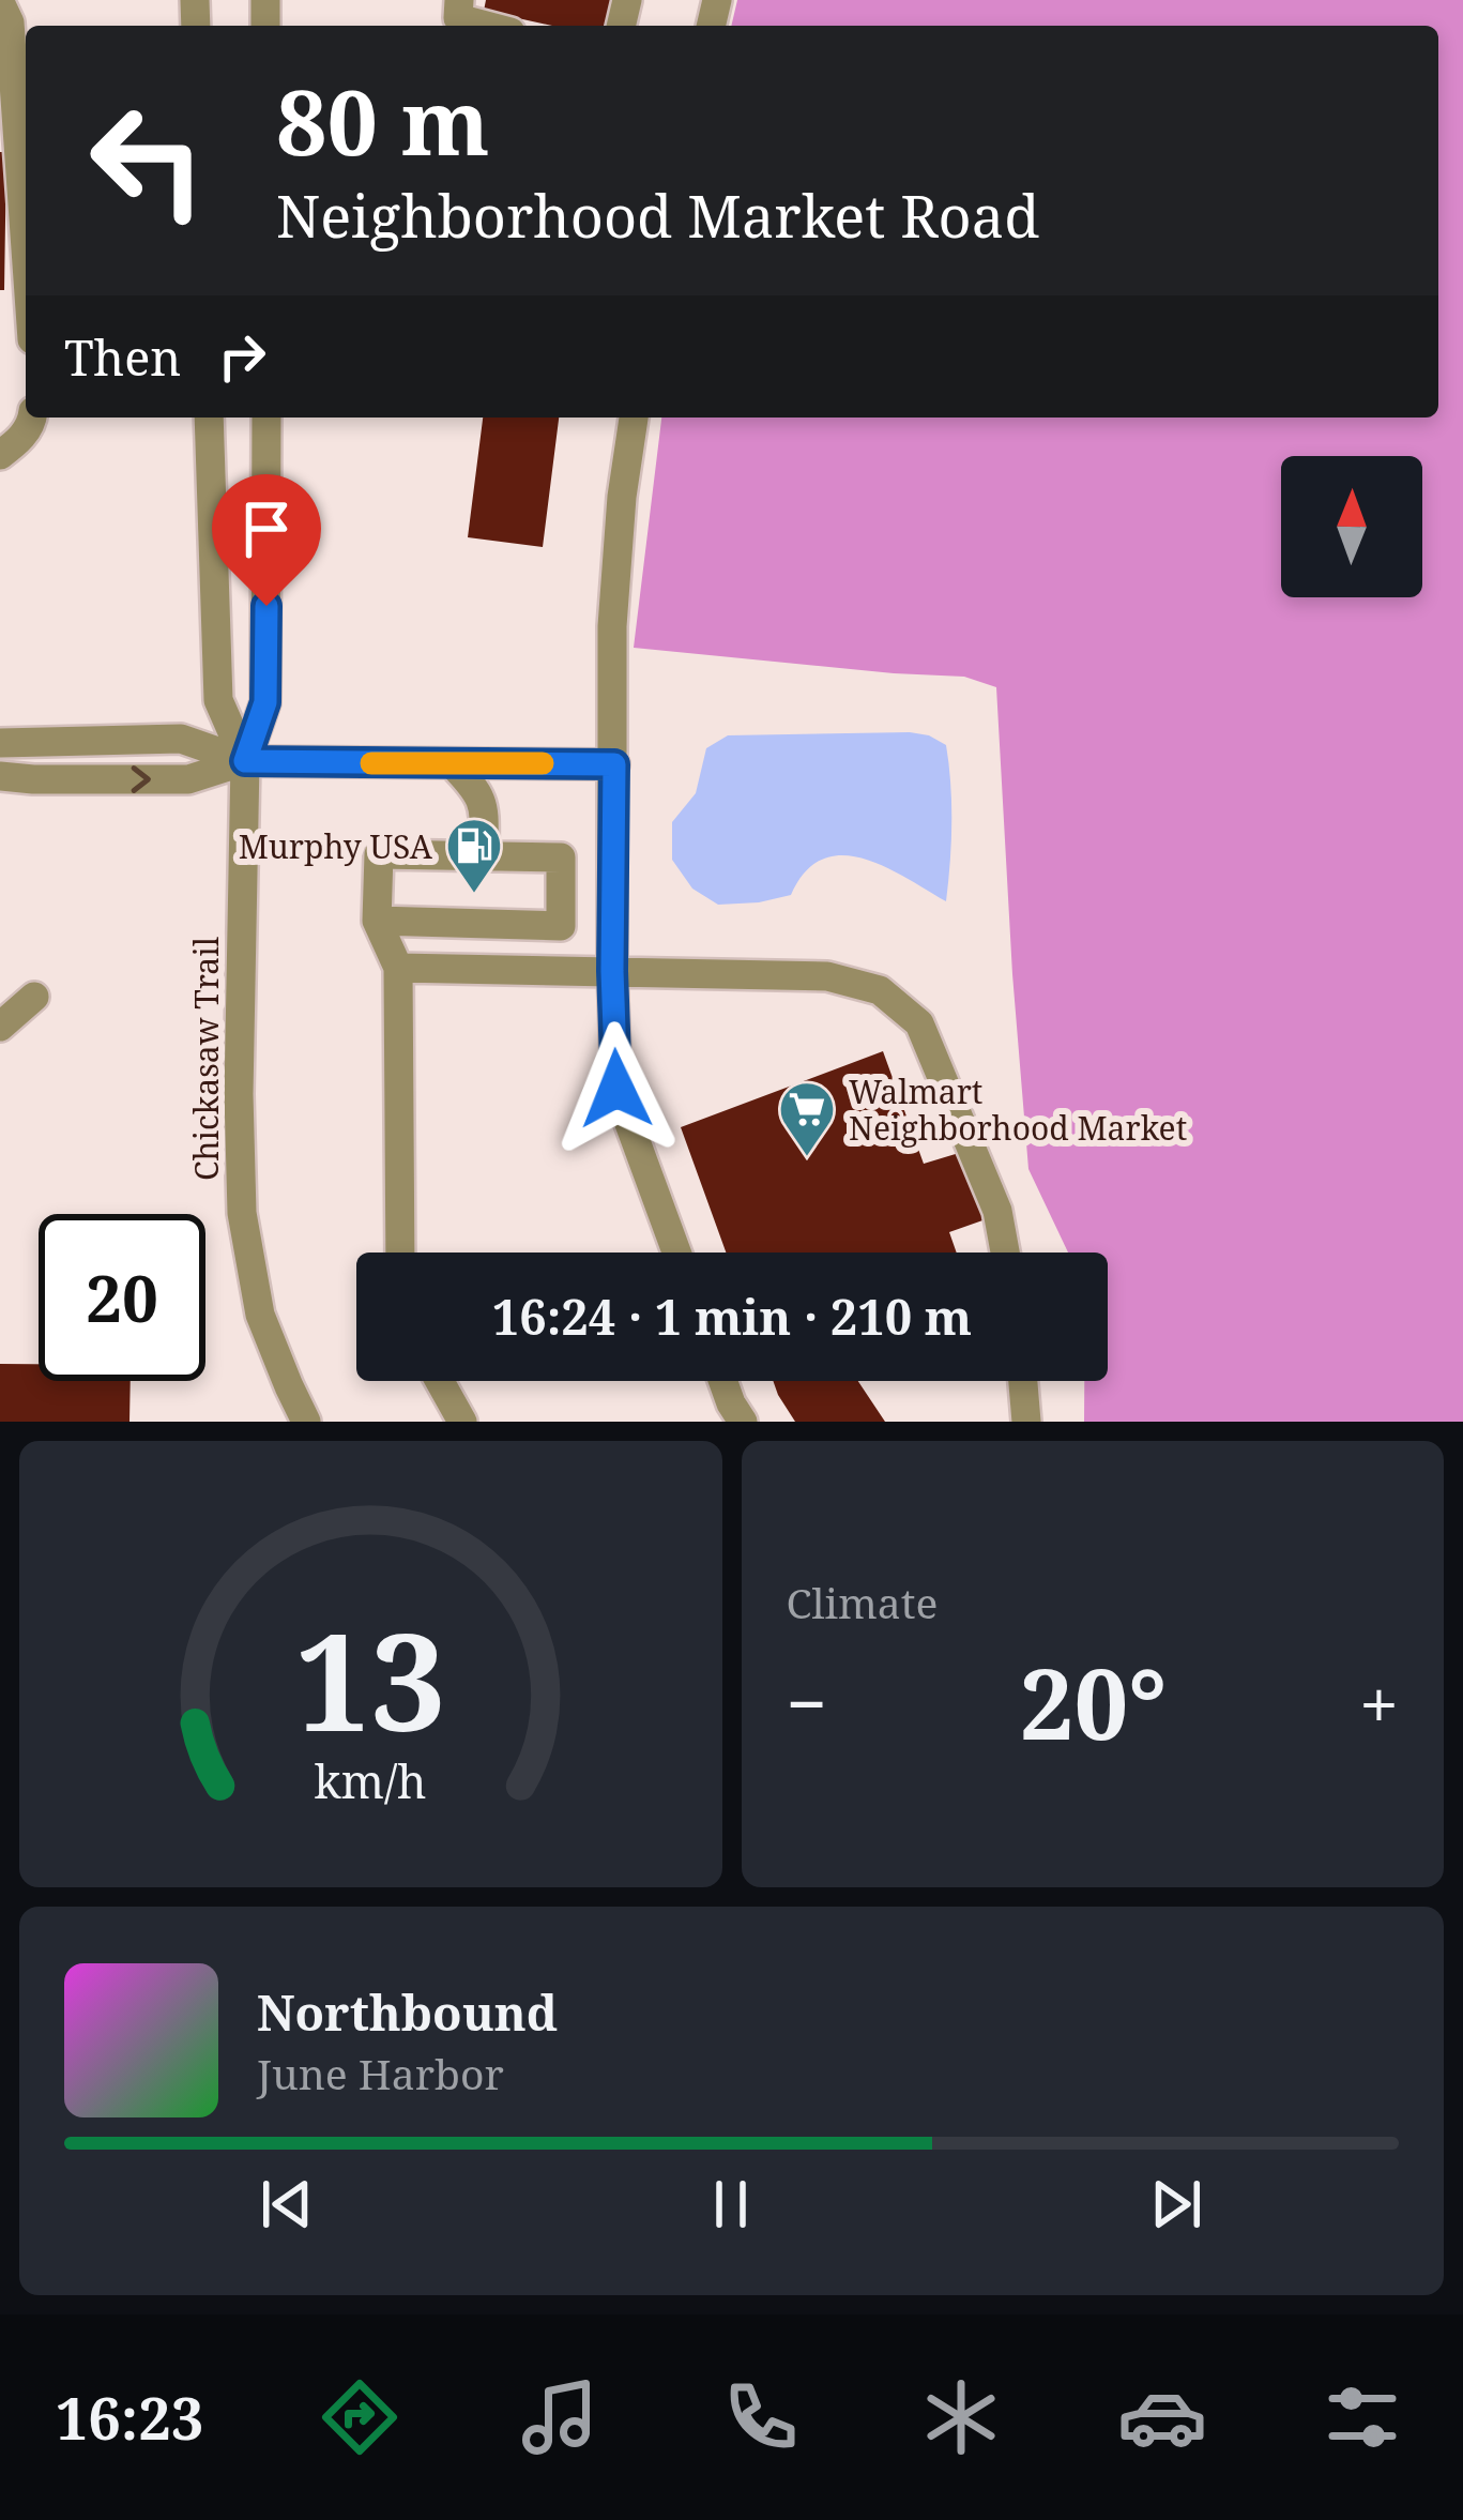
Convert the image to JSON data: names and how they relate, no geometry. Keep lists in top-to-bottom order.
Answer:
{
  "streets": {
    "street": ["Chickasaw Trail"]
  },
  "places": {
    "fuel station": ["Murphy USA"],
    "supermarket": ["Walmart Neighborhood Market"]
  },
  "north": "top",
  "page": {
    "turn": ["80 m", "Neighborhood Market Road"],
    "then": "Then",
    "limit": "20",
    "trip": "16:24 · 1 min · 210 m",
    "tile": "Climate",
    "heat": ["−", "20°", "+"],
    "song": ["Northbound", "June Harbor"],
    "tabs": "16:23",
    "gauge": ["13", "km/h"]
  }
}
